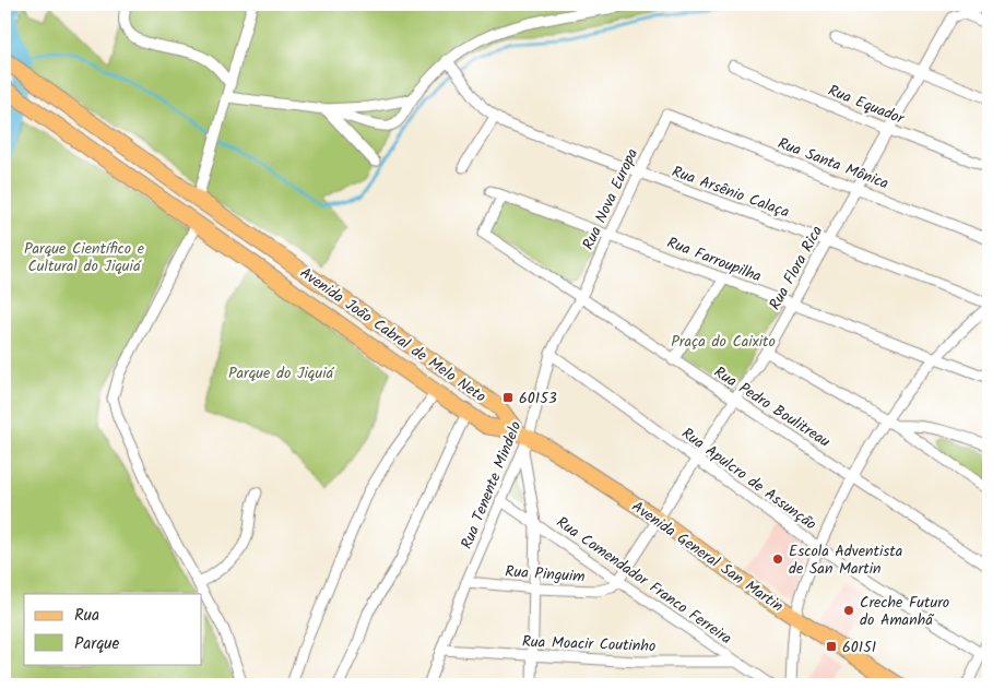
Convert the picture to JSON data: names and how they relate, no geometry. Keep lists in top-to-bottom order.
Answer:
{
  "streets": {
    "main road": ["Avenida João Cabral de Melo Neto", "Avenida General San Martin"],
    "street": [
      "Rua Equador",
      "Rua Santa Mônica",
      "Rua Arsênio Calaça",
      "Rua Nova Europa",
      "Rua Farroupilha",
      "Rua Flora Rica",
      "Rua Pedro Boulitreau",
      "Rua Apulcro de Assunção",
      "Rua Tenente Mindelo",
      "Rua Pinguim",
      "Rua Comendador Franco Ferreira",
      "Rua Moacir Coutinho"
    ]
  },
  "crossings": [
    ["Rua Equador", "Rua Flora Rica"],
    ["Rua Santa Mônica", "Rua Nova Europa"],
    ["Rua Santa Mônica", "Rua Flora Rica"],
    ["Rua Arsênio Calaça", "Rua Nova Europa"],
    ["Rua Arsênio Calaça", "Rua Flora Rica"],
    ["Rua Nova Europa", "Rua Farroupilha"],
    ["Rua Nova Europa", "Rua Pedro Boulitreau"],
    ["Rua Nova Europa", "Rua Tenente Mindelo"],
    ["Rua Farroupilha", "Rua Flora Rica"],
    ["Rua Farroupilha", "Rua Pedro Boulitreau"],
    ["Rua Flora Rica", "Rua Pedro Boulitreau"],
    ["Rua Flora Rica", "Rua Apulcro de Assunção"],
    ["Rua Flora Rica", "Avenida General San Martin"],
    ["Rua Flora Rica", "Rua Pinguim"],
    ["Rua Flora Rica", "Rua Comendador Franco Ferreira"],
    ["Avenida João Cabral de Melo Neto", "Rua Tenente Mindelo"],
    ["Avenida João Cabral de Melo Neto", "Avenida General San Martin"],
    ["Rua Pedro Boulitreau", "Rua Tenente Mindelo"],
    ["Rua Apulcro de Assunção", "Rua Tenente Mindelo"],
    ["Rua Tenente Mindelo", "Avenida General San Martin"],
    ["Rua Tenente Mindelo", "Rua Pinguim"],
    ["Rua Tenente Mindelo", "Rua Comendador Franco Ferreira"],
    ["Rua Tenente Mindelo", "Rua Moacir Coutinho"],
    ["Rua Pinguim", "Rua Comendador Franco Ferreira"],
    ["Rua Comendador Franco Ferreira", "Rua Moacir Coutinho"]
  ],
  "parks": ["Parque Científico e Cultural do Jiquiá", "Praça do Caixito", "Parque do Jiquiá"],
  "places": {
    "transit": ["60153", "60151"],
    "other": ["Escola Adventista de San Martin", "Creche Futuro do Amanhã"]
  },
  "legend": ["Rua", "Parque"]
}
